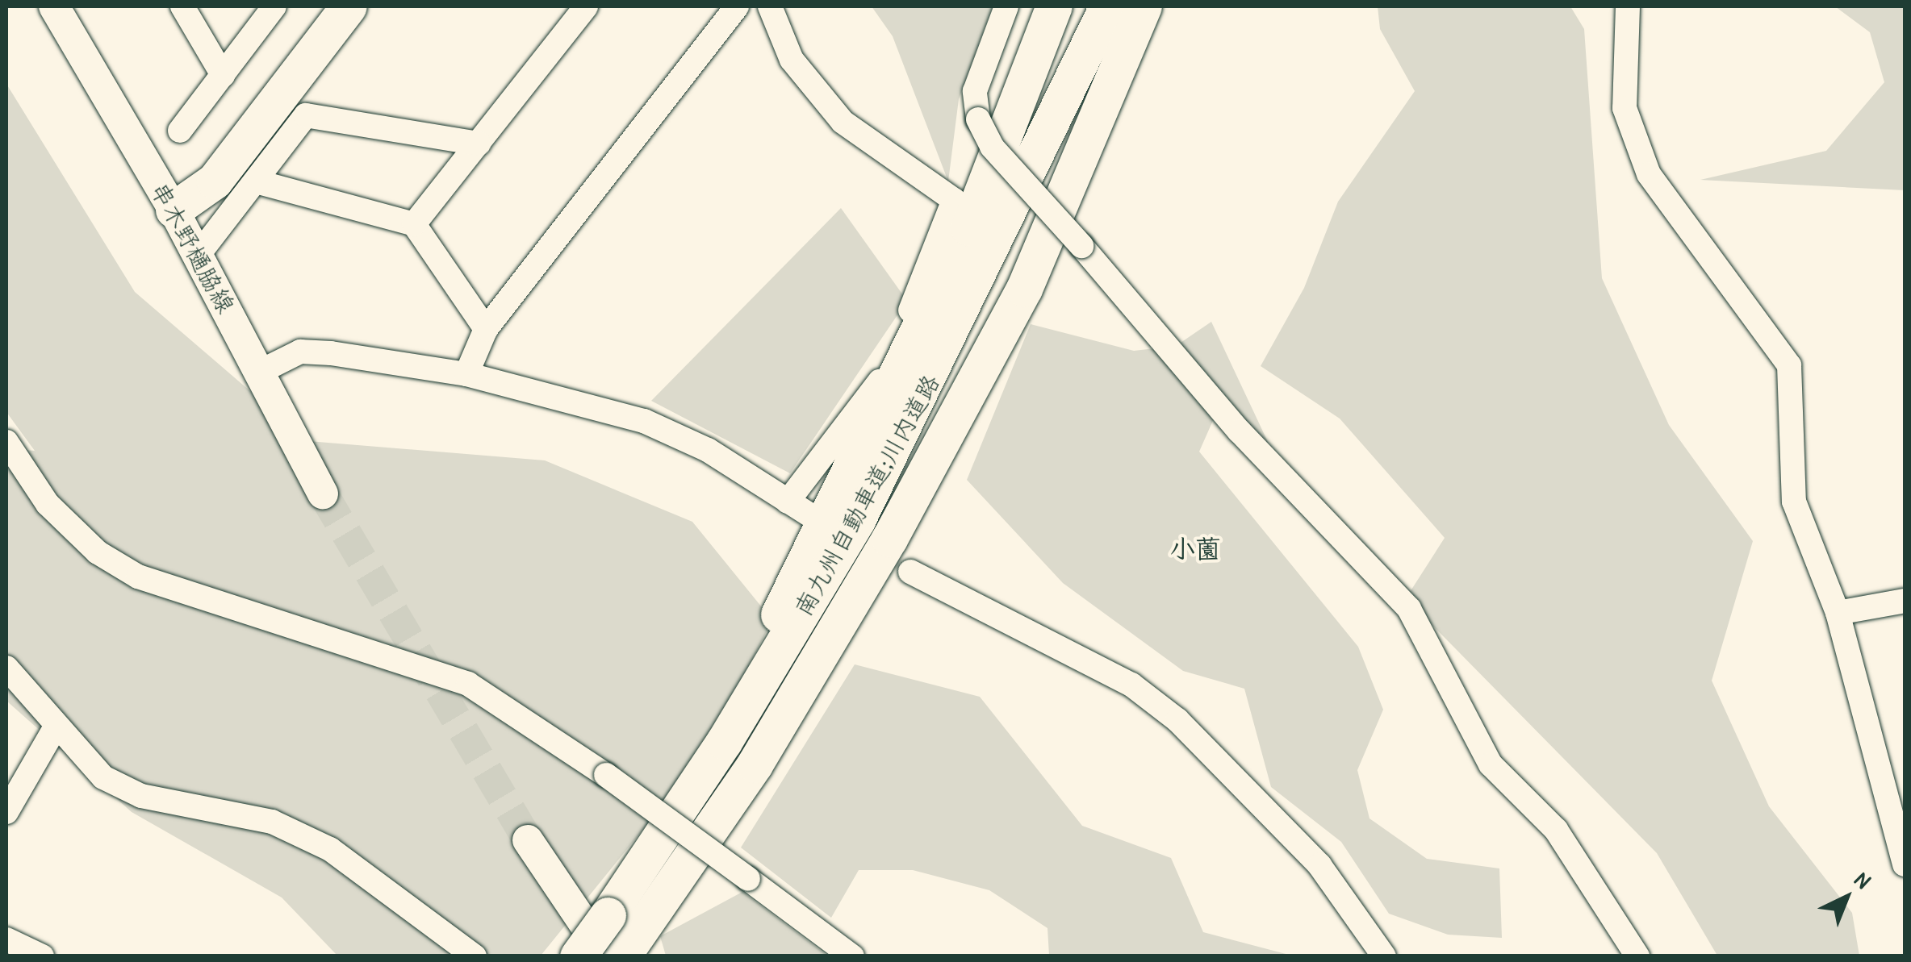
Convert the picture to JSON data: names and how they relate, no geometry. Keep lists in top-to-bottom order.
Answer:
{
  "streets": {
    "highway": ["南九州自動車道;川内道路"],
    "main road": ["串木野樋脇線"]
  },
  "districts": ["小薗"],
  "north": "top right"
}
